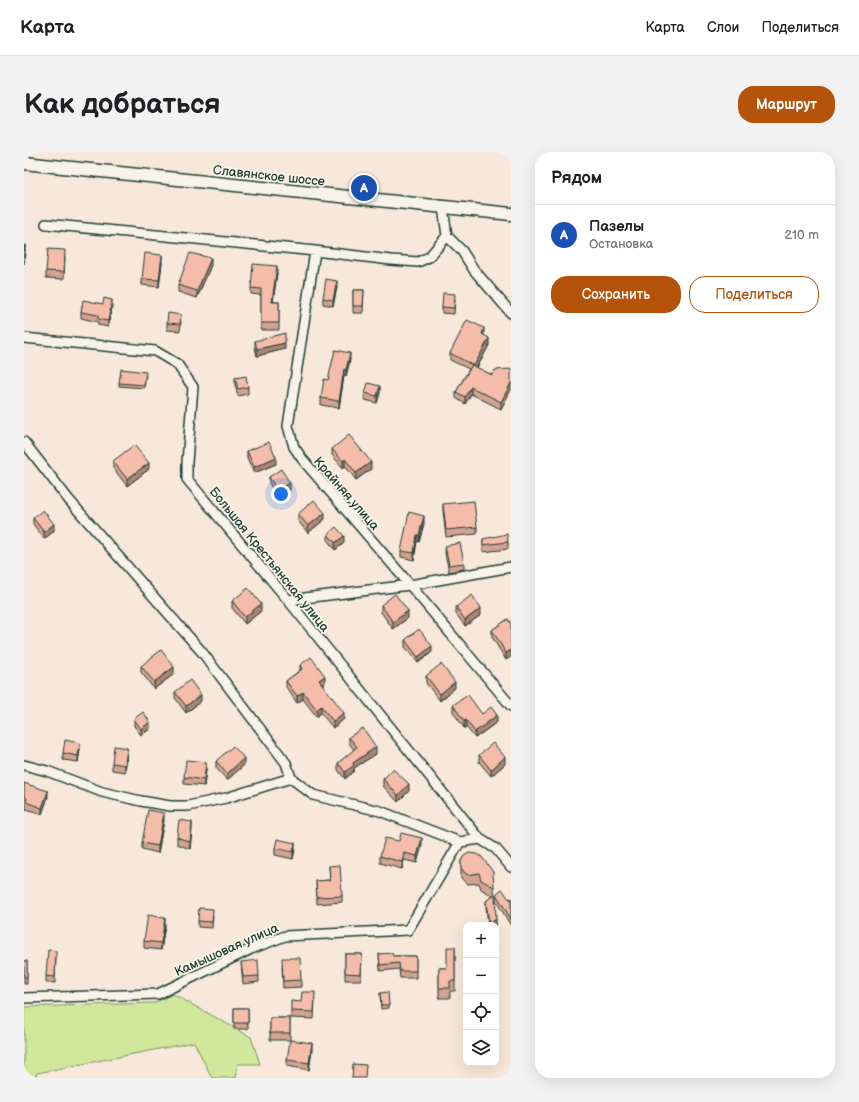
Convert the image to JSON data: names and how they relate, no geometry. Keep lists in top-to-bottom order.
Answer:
{
  "streets": {
    "main road": ["Славянское шоссе"],
    "street": ["Крайняя улица", "Большая Крестьянская улица", "Камышовая улица"]
  },
  "page": {
    "header": "Карта",
    "nav": ["Карта", "Слои", "Поделиться"],
    "buttons": [
      "Маршрут",
      ["Сохранить", "Поделиться"]
    ],
    "title": "Как добраться",
    "heading": "Рядом",
    "pins": "A",
    "list": [
      {
        "mark": "A",
        "name": "Пазелы",
        "note": "Остановка",
        "value": "210 m"
      }
    ],
    "map_buttons": ["+", "−"]
  }
}
